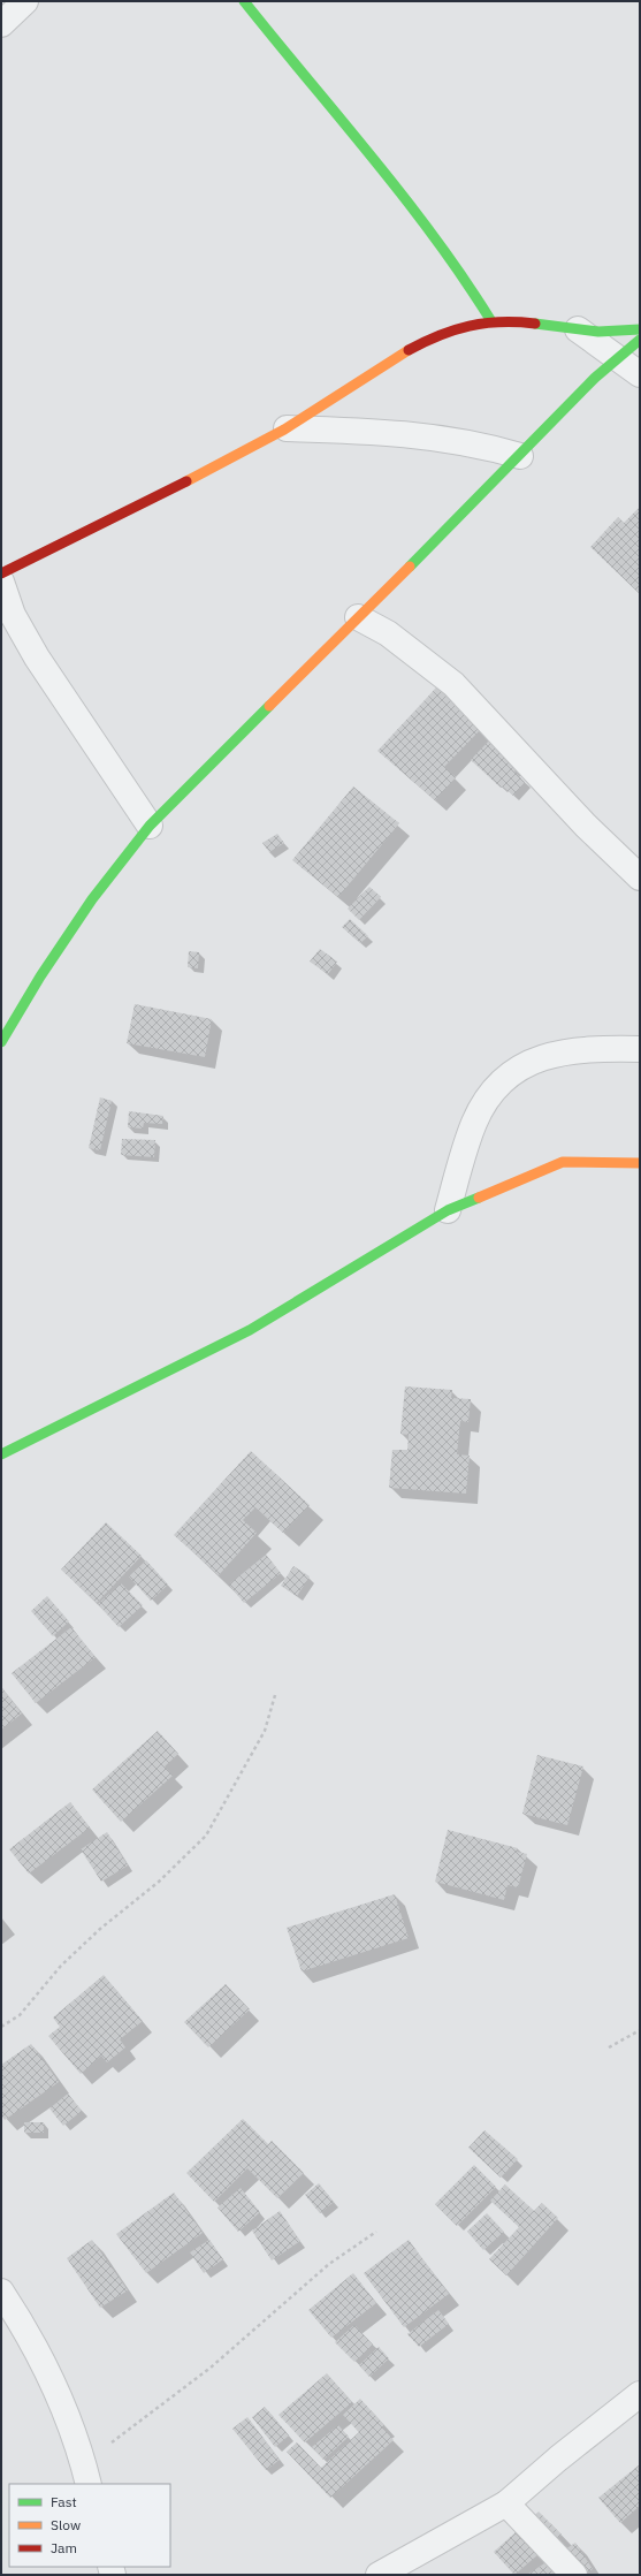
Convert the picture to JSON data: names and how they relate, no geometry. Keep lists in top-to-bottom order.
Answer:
{
  "legend": ["Fast", "Slow", "Jam"]
}
